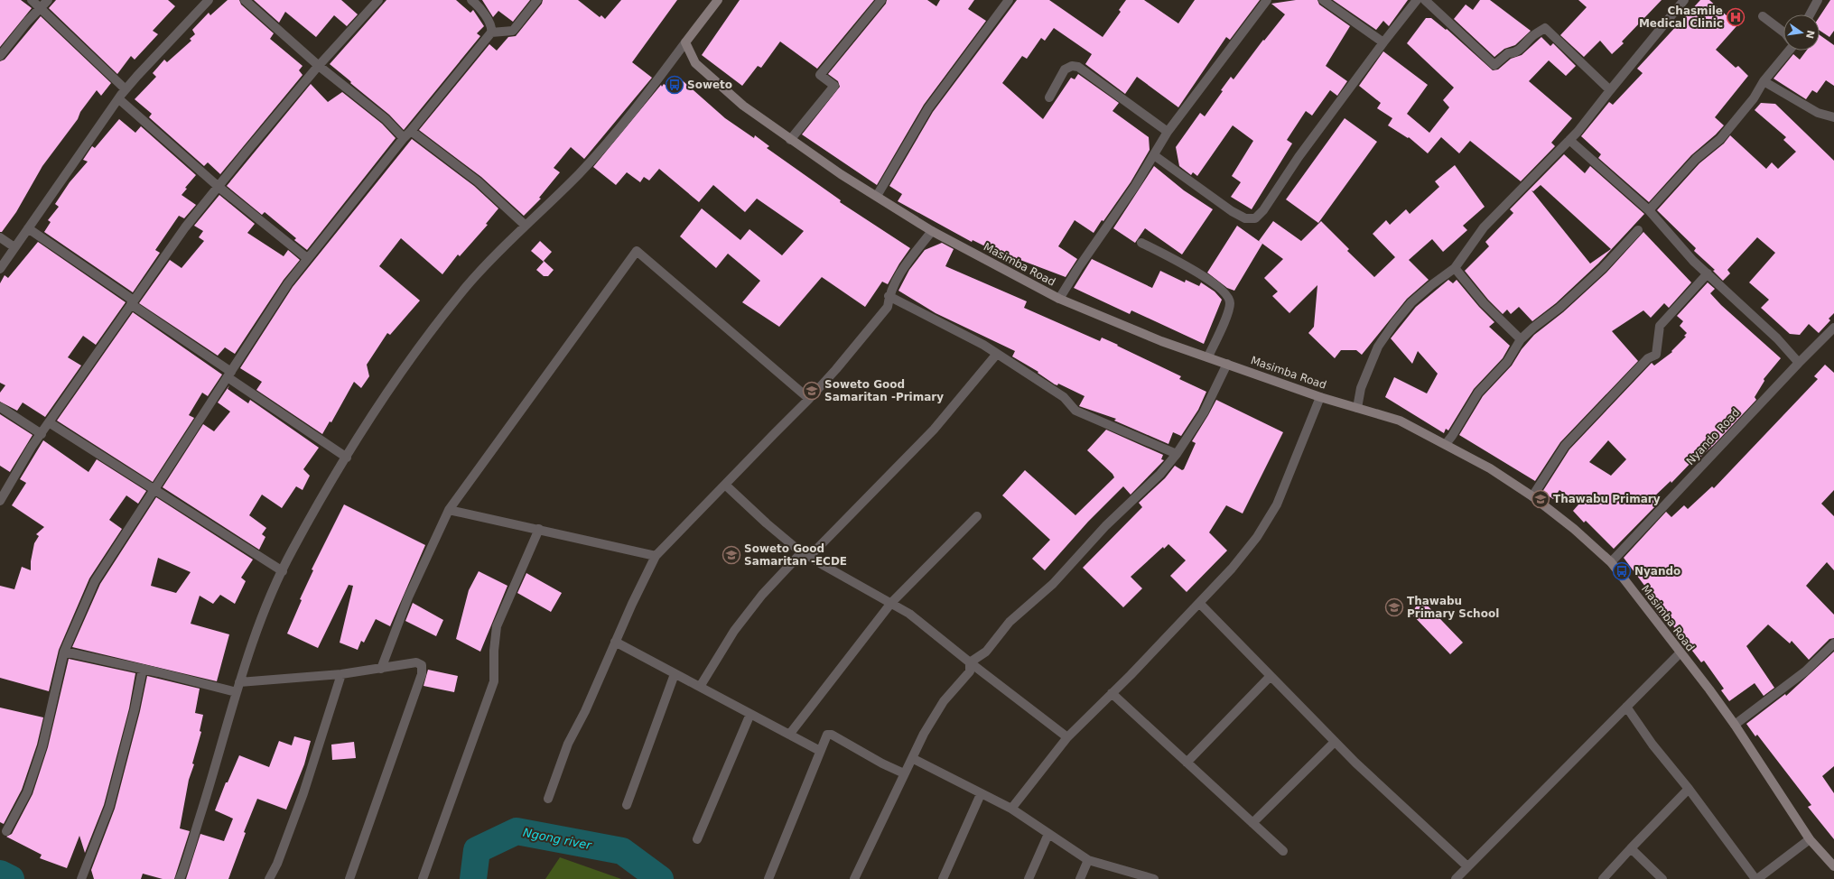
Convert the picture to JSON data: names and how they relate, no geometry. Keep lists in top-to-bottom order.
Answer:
{
  "streets": {
    "street": ["Masimba Road", "Nyando Road"]
  },
  "crossings": [
    ["Masimba Road", "Nyando Road"]
  ],
  "water": ["Ngong river"],
  "places": {
    "hospital": ["Chasmile Medical Clinic"],
    "bus stop": ["Soweto", "Nyando"],
    "school or university": [
      "Soweto Good Samaritan -Primary",
      "Thawabu Primary",
      "Soweto Good Samaritan -ECDE",
      "Thawabu Primary School"
    ]
  },
  "north": "right"
}
